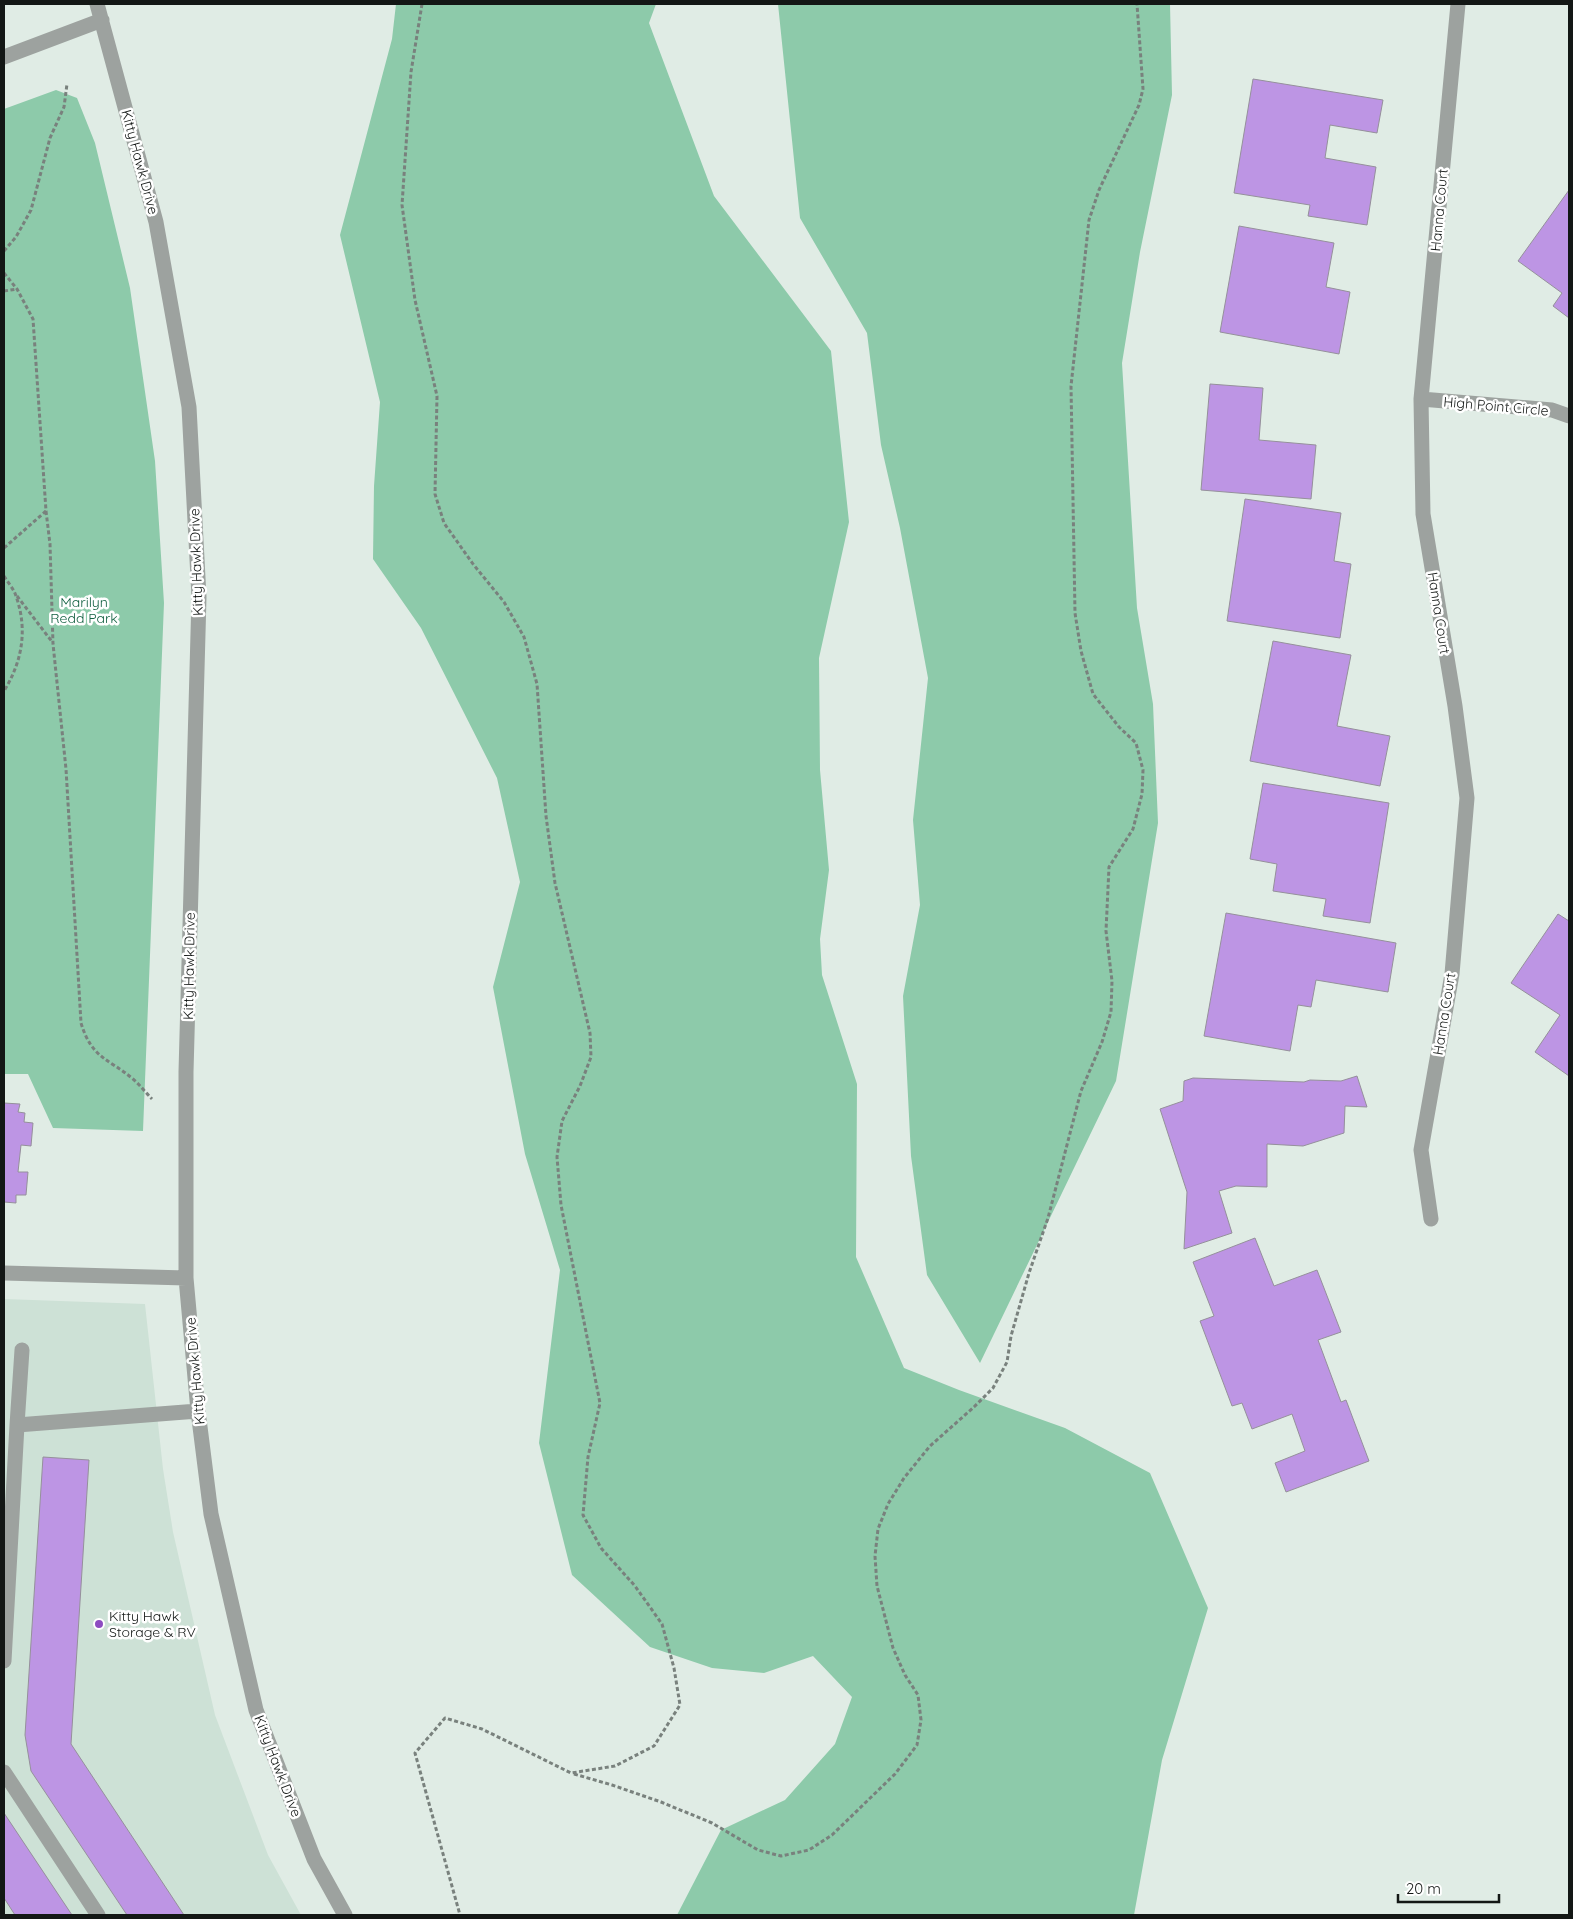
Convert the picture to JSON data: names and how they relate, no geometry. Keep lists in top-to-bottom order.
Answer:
{
  "streets": {
    "street": ["Kitty Hawk Drive", "Hanna Court", "High Point Circle"]
  },
  "crossings": [
    ["Hanna Court", "High Point Circle"]
  ],
  "parks": ["Marilyn Redd Park"],
  "places": ["Kitty Hawk Storage & RV"],
  "scale_bar": "20 m"
}
